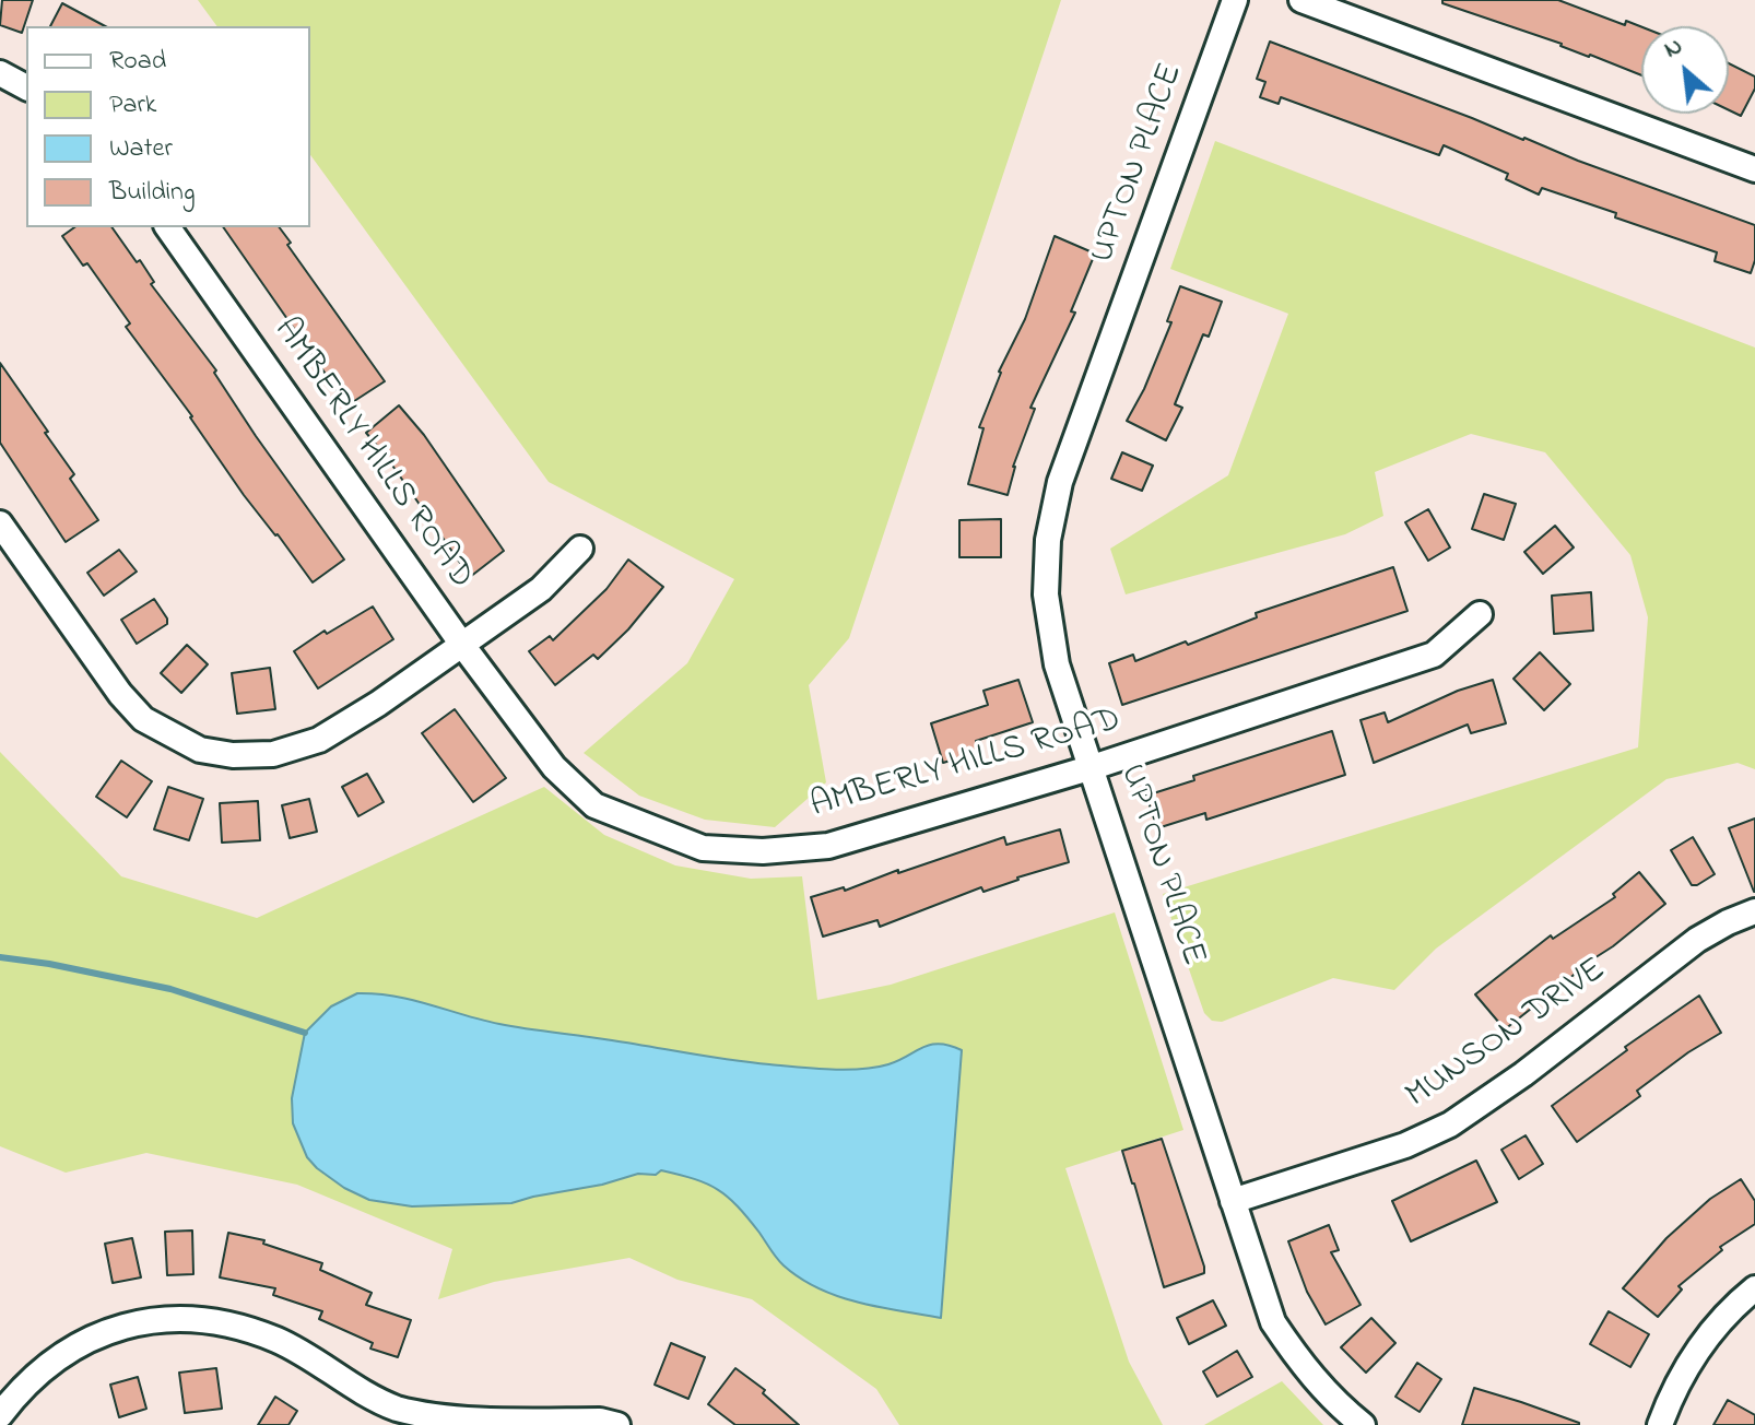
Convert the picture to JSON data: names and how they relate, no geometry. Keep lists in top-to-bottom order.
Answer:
{
  "streets": {
    "street": ["UPTON PLACE", "AMBERLY HILLS ROAD", "MUNSON DRIVE"]
  },
  "crossings": [
    ["UPTON PLACE", "AMBERLY HILLS ROAD"],
    ["UPTON PLACE", "MUNSON DRIVE"]
  ],
  "legend": [
    "Road",
    "Park",
    "Water",
    "Building"
  ],
  "north": "top left"
}
